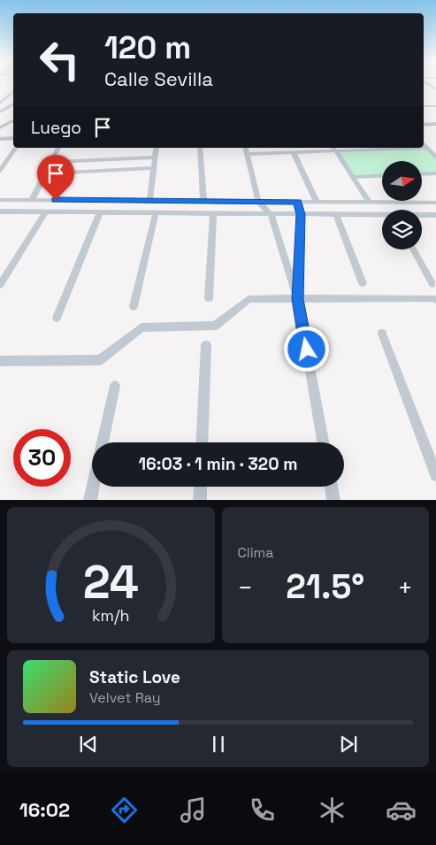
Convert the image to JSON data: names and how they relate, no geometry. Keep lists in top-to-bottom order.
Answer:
{
  "north": "right",
  "page": {
    "turn": ["120 m", "Calle Sevilla"],
    "then": "Luego",
    "limit": "30",
    "trip": "16:03 · 1 min · 320 m",
    "tile": "Clima",
    "heat": ["−", "21.5°", "+"],
    "song": ["Static Love", "Velvet Ray"],
    "tabs": "16:02",
    "gauge": ["24", "km/h"]
  }
}
